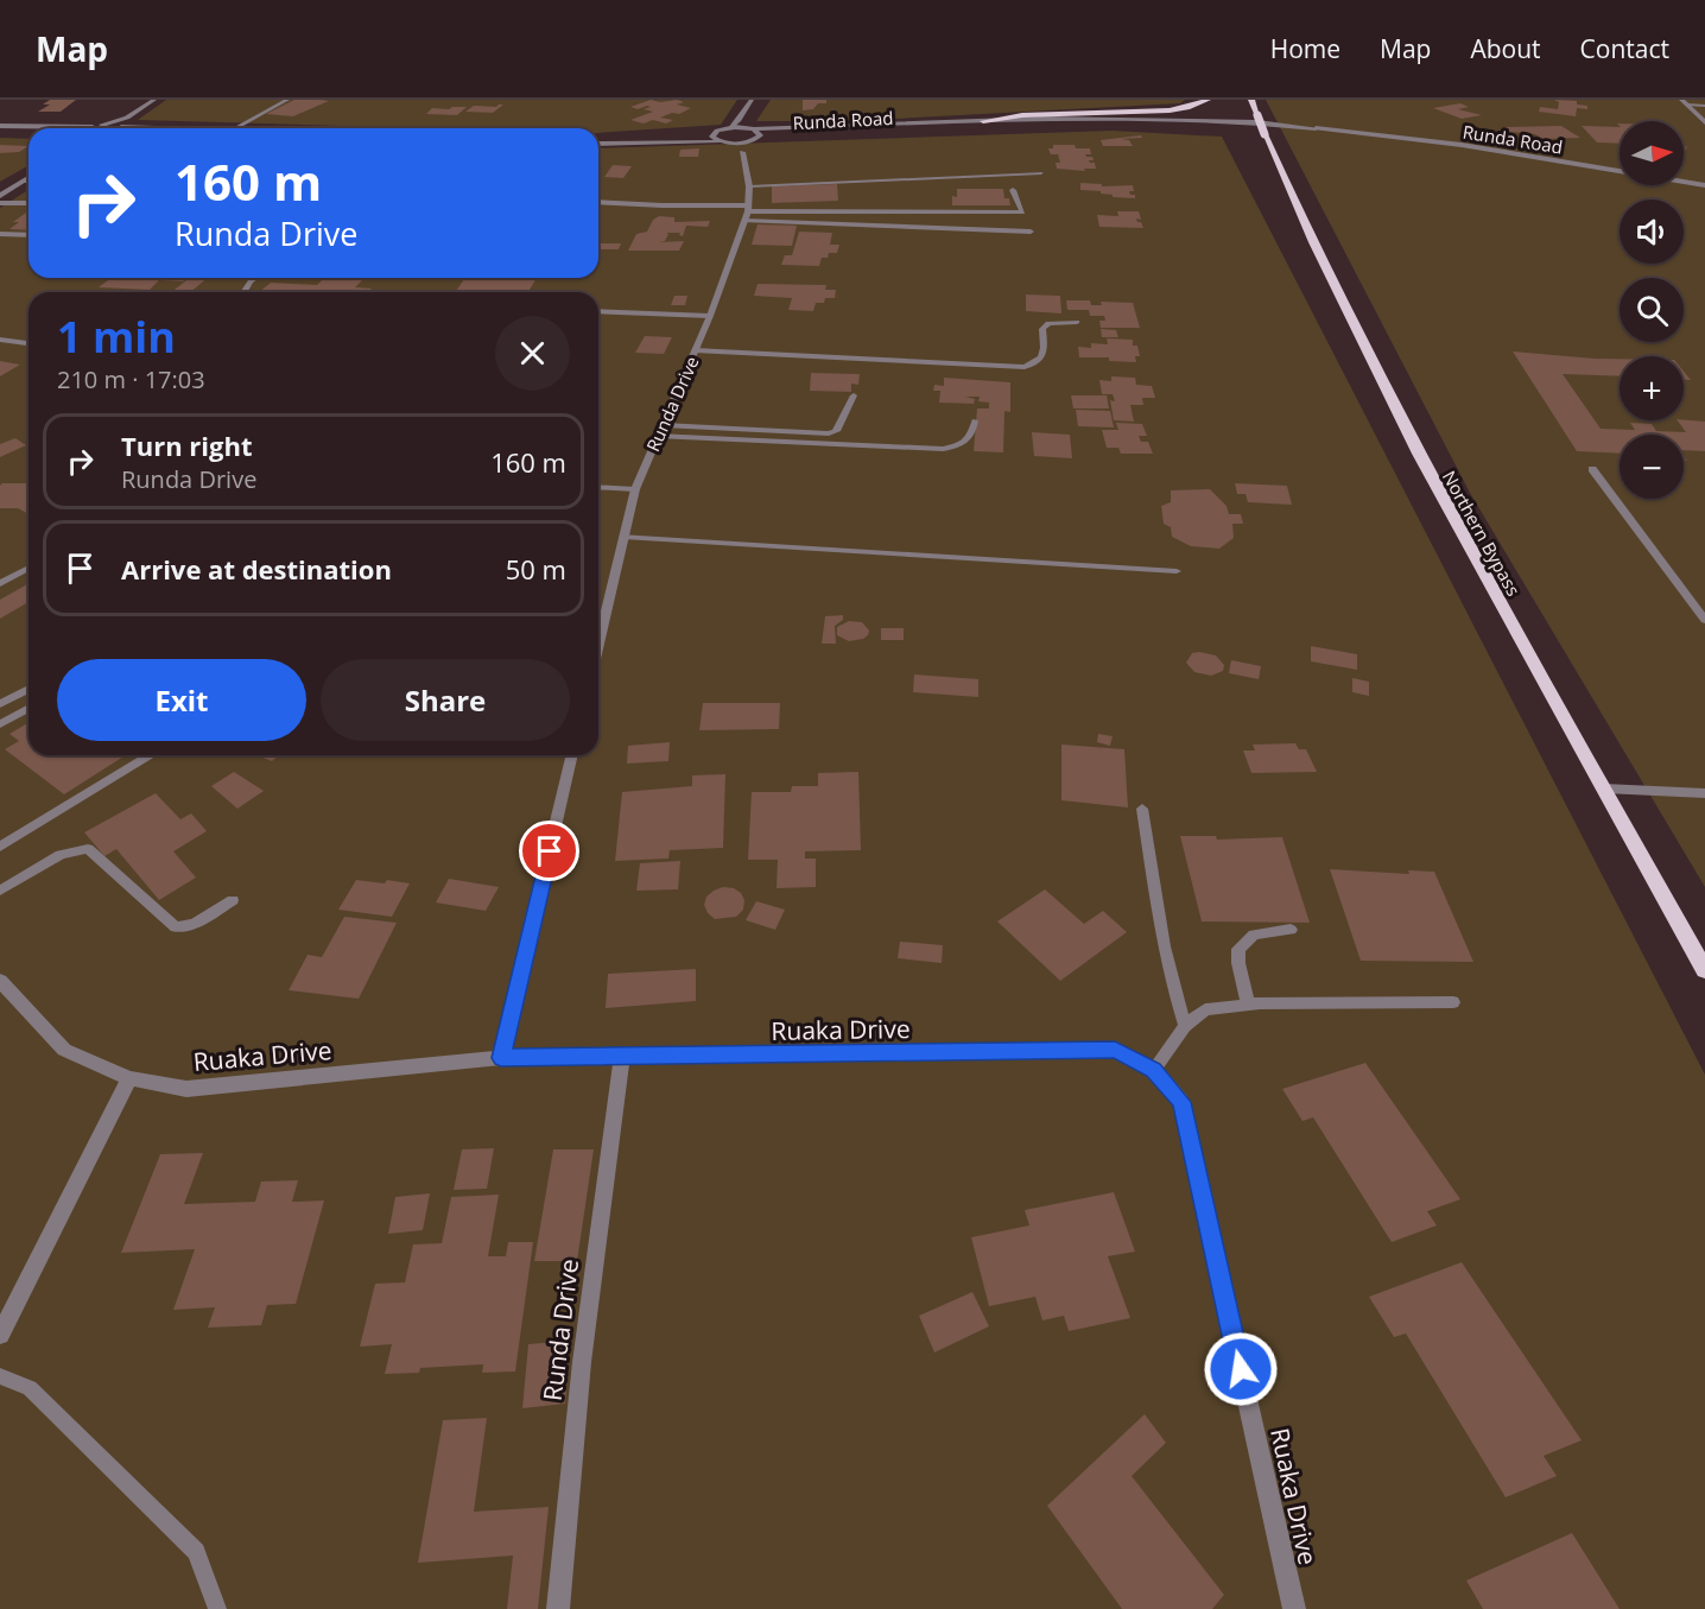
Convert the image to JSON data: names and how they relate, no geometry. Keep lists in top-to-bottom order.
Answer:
{
  "streets": {
    "main road": ["Northern Bypass"],
    "street": ["Runda Road", "Runda Drive", "Ruaka Drive"]
  },
  "crossings": [
    ["Runda Drive", "Ruaka Drive"]
  ],
  "north": "right",
  "page": {
    "header": "Map",
    "nav": [
      "Home",
      "Map",
      "About",
      "Contact"
    ],
    "map_buttons": ["+", "−"],
    "turn": ["160 m", "Runda Drive"],
    "heading": ["1 min", "210 m · 17:03"],
    "list": [
      {
        "name": "Turn right",
        "note": "Runda Drive",
        "value": "160 m"
      },
      {
        "name": "Arrive at destination",
        "value": "50 m"
      }
    ],
    "buttons": ["Exit", "Share"]
  }
}
